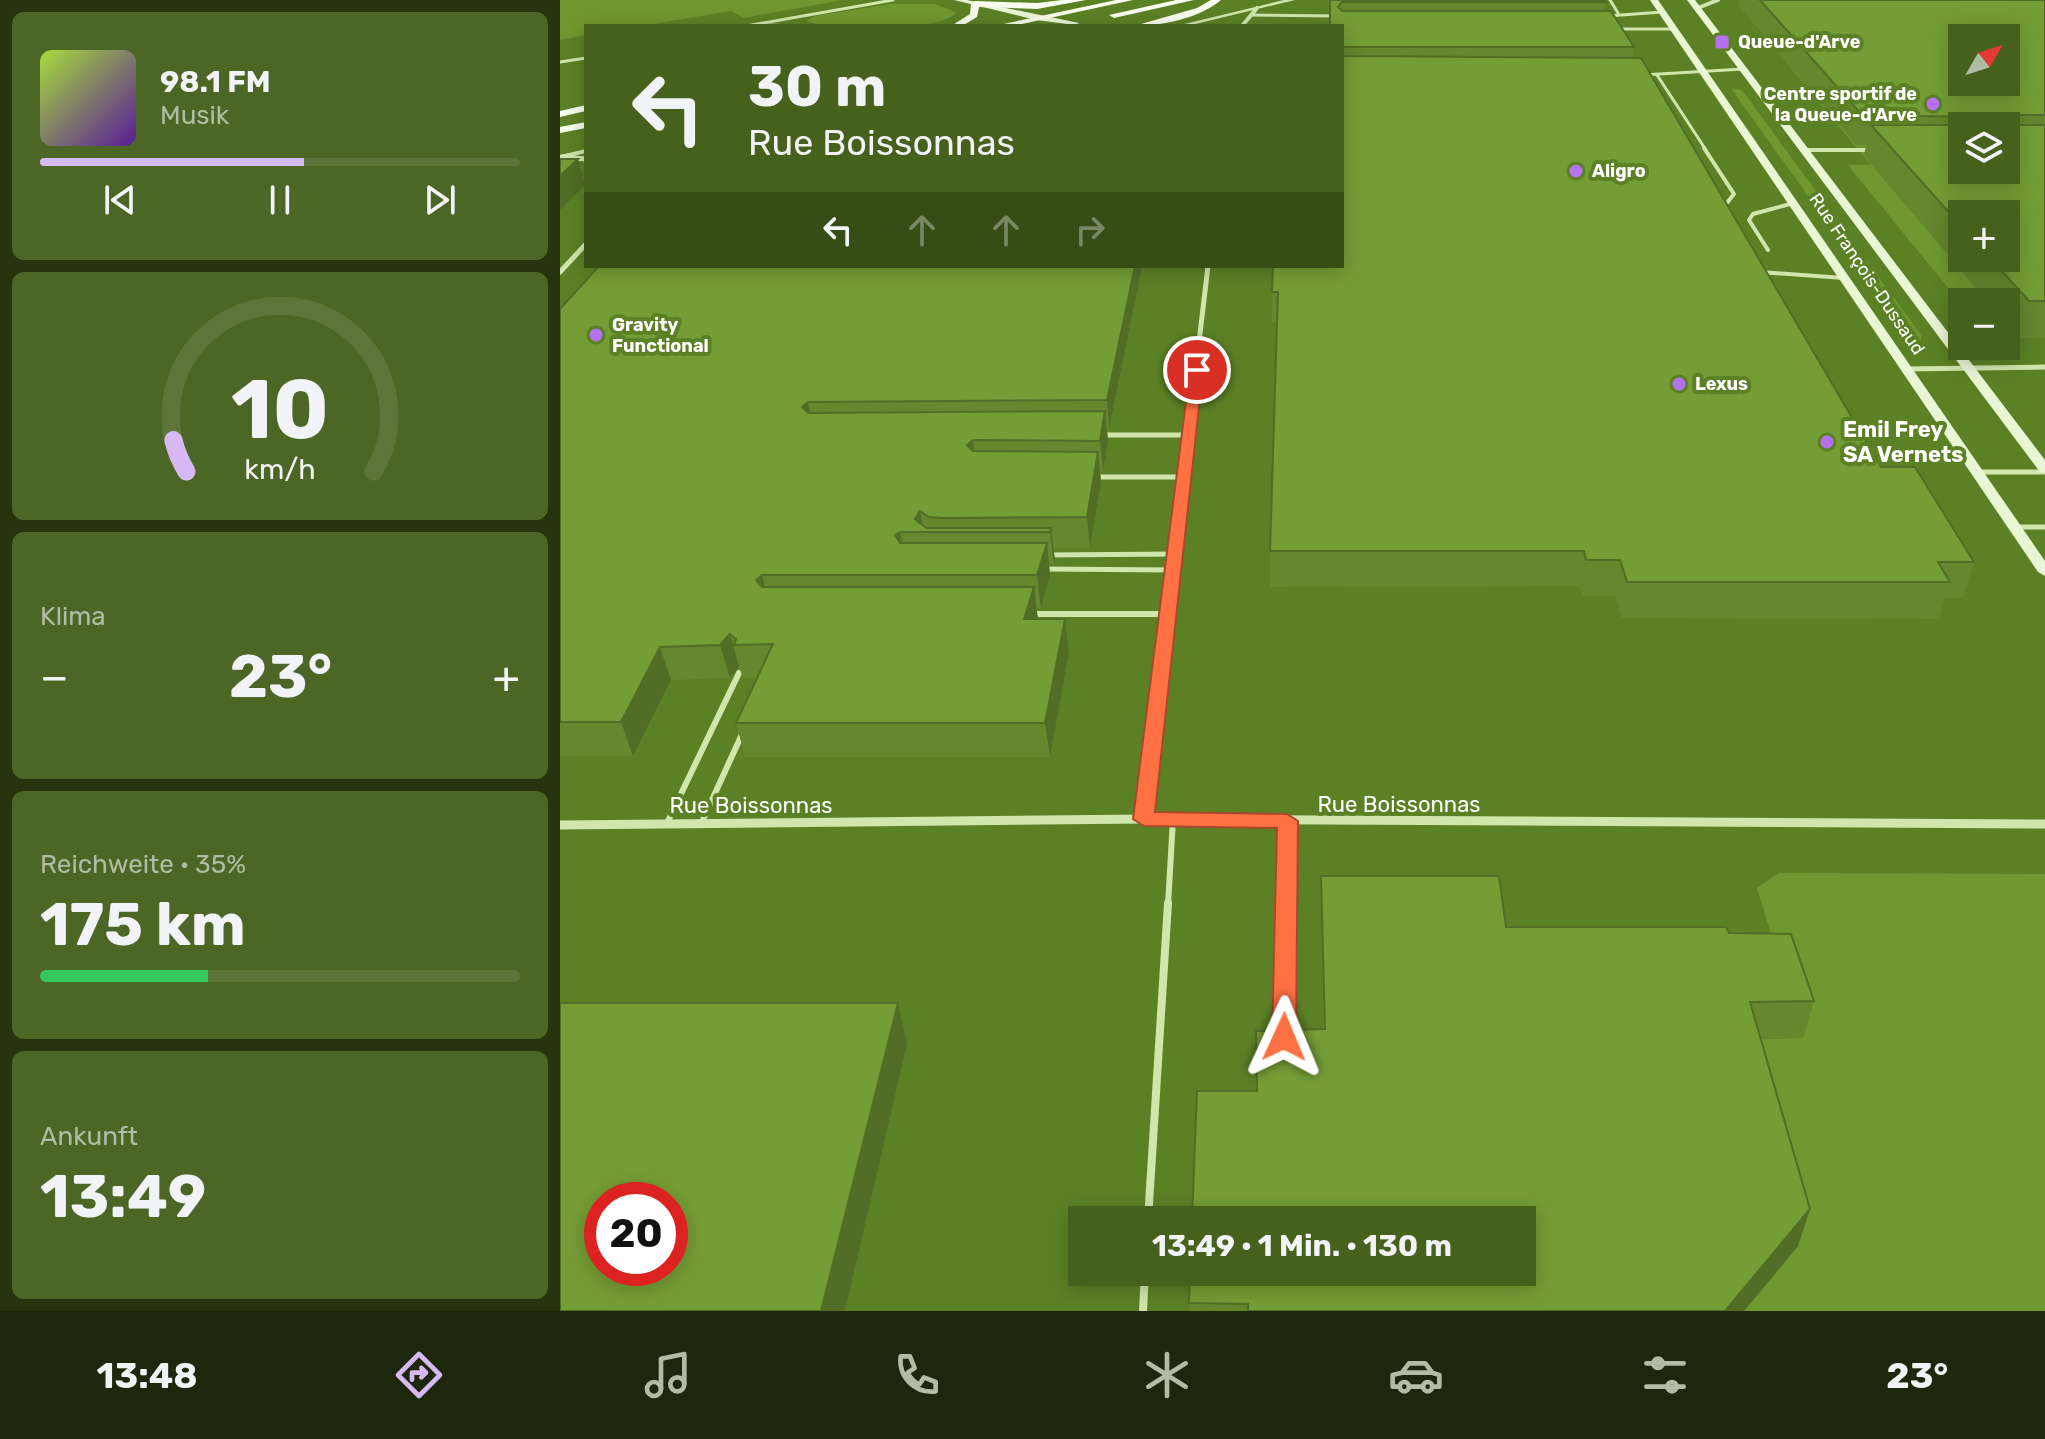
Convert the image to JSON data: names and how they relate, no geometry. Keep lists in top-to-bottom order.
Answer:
{
  "streets": {
    "main road": ["Rue François-Dussaud"],
    "street": ["Rue Boissonnas"]
  },
  "places": {
    "transit": ["Queue-d'Arve"],
    "other": [
      "Centre sportif de la Queue-d'Arve",
      "Aligro",
      "Gravity Functional",
      "Lexus",
      "Emil Frey SA Vernets"
    ]
  },
  "north": "top right",
  "page": {
    "map_buttons": ["+", "−"],
    "turn": ["30 m", "Rue Boissonnas"],
    "song": ["98.1 FM", "Musik"],
    "tile": [
      "Klima",
      ["Reichweite · 35%", "175 km"],
      ["Ankunft", "13:49"]
    ],
    "heat": ["−", "23°", "+"],
    "limit": "20",
    "trip": "13:49 · 1 Min. · 130 m",
    "tabs": ["13:48", "23°"],
    "gauge": ["10", "km/h"]
  }
}
